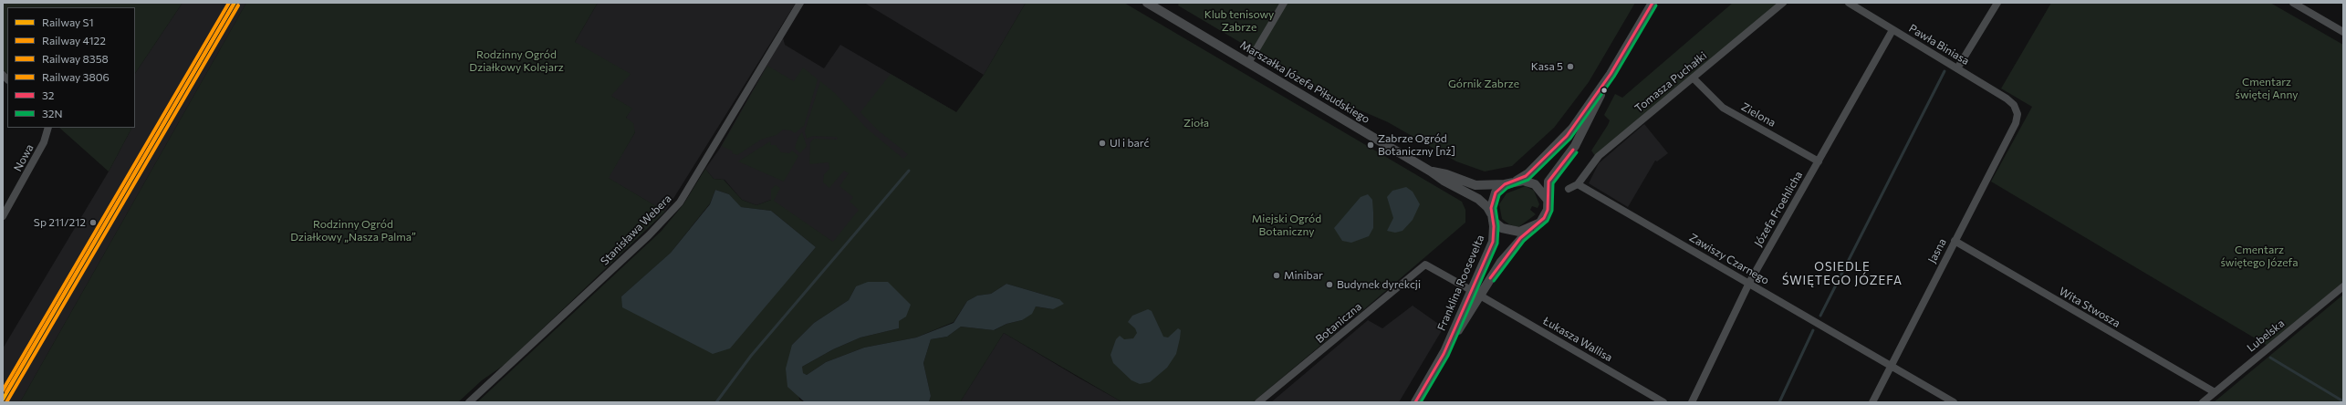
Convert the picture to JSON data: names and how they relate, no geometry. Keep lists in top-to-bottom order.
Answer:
{
  "streets": {
    "street": [
      "Pawła Biniasa",
      "Marszałka Józefa Piłsudskiego",
      "Tomasza Puchałki",
      "Zielona",
      "Nowa",
      "Józefa Froehlicha",
      "Stanisława Webera",
      "Jasna",
      "Zawiszy Czarnego",
      "Franklina Roosevelta",
      "Wita Stwosza",
      "Botaniczna",
      "Lubelska",
      "Łukasza Wallisa"
    ]
  },
  "crossings": [
    ["Pawła Biniasa", "Józefa Froehlicha"],
    ["Pawła Biniasa", "Jasna"],
    ["Marszałka Józefa Piłsudskiego", "Franklina Roosevelta"],
    ["Tomasza Puchałki", "Zielona"],
    ["Tomasza Puchałki", "Zawiszy Czarnego"],
    ["Zielona", "Józefa Froehlicha"],
    ["Józefa Froehlicha", "Zawiszy Czarnego"],
    ["Jasna", "Zawiszy Czarnego"],
    ["Jasna", "Wita Stwosza"],
    ["Franklina Roosevelta", "Botaniczna"],
    ["Franklina Roosevelta", "Łukasza Wallisa"],
    ["Wita Stwosza", "Lubelska"]
  ],
  "districts": ["OSIEDLE ŚWIĘTEGO JÓZEFA"],
  "parks": [
    "Klub tenisowy Zabrze",
    "Rodzinny Ogród Działkowy Kolejarz",
    "Cmentarz świętej Anny",
    "Górnik Zabrze",
    "Zioła",
    "Miejski Ogród Botaniczny",
    "Rodzinny Ogród Działkowy „Nasza Palma”",
    "Cmentarz świętego Józefa"
  ],
  "places": [
    "Kasa 5",
    "Ul i barć",
    "Zabrze Ogród Botaniczny [nż]",
    "Sp 211/212",
    "Minibar",
    "Budynek dyrekcji"
  ],
  "lines": [
    "rail line S1",
    "rail line 8358",
    "transit line 32",
    "rail line 4122",
    "rail line 3806",
    "transit line 32N"
  ],
  "legend": [
    "Railway S1",
    "Railway 4122",
    "Railway 8358",
    "Railway 3806",
    "32",
    "32N"
  ]
}
